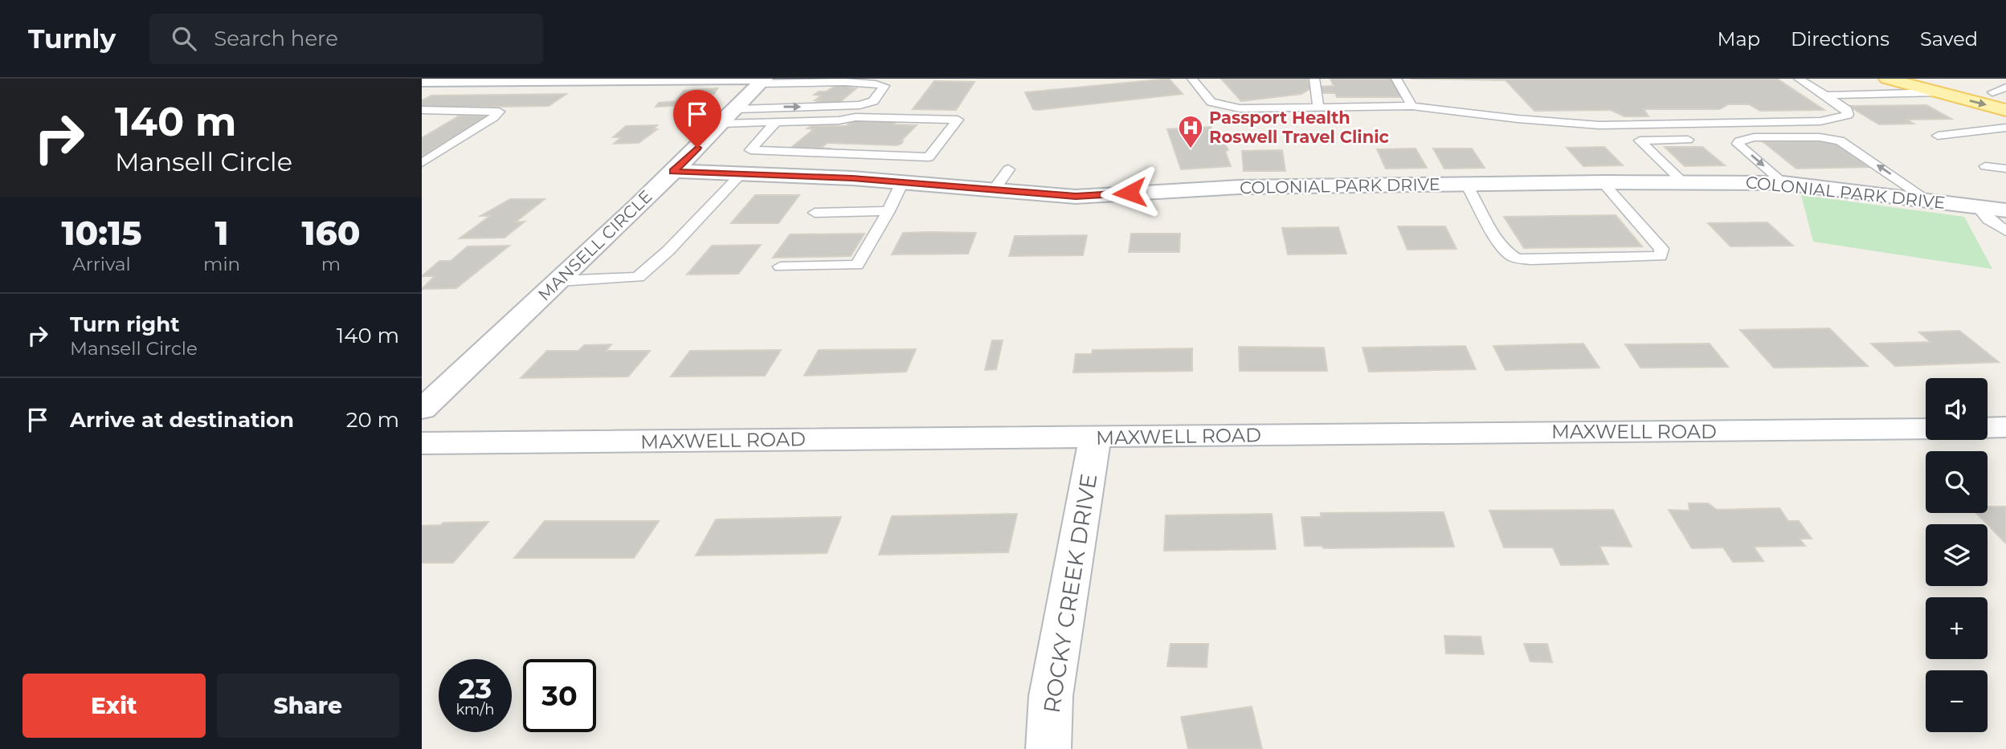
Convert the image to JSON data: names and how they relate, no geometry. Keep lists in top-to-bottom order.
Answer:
{
  "streets": {
    "street": [
      "COLONIAL PARK DRIVE",
      "MANSELL CIRCLE",
      "MAXWELL ROAD",
      "ROCKY CREEK DRIVE"
    ]
  },
  "crossings": [
    ["COLONIAL PARK DRIVE", "MANSELL CIRCLE"],
    ["MAXWELL ROAD", "ROCKY CREEK DRIVE"]
  ],
  "places": {
    "hospital": ["Passport Health Roswell Travel Clinic"]
  },
  "page": {
    "header": "Turnly",
    "search": "Search here",
    "nav": ["Map", "Directions", "Saved"],
    "turn": ["140 m", "Mansell Circle"],
    "eta": [
      "10:15",
      "Arrival",
      "1",
      "min",
      "160",
      "m"
    ],
    "list": [
      {
        "name": "Turn right",
        "note": "Mansell Circle",
        "value": "140 m"
      },
      {
        "name": "Arrive at destination",
        "value": "20 m"
      }
    ],
    "map_buttons": ["+", "−"],
    "speed": "23 km/h",
    "limit": "30",
    "buttons": ["Exit", "Share"]
  }
}
